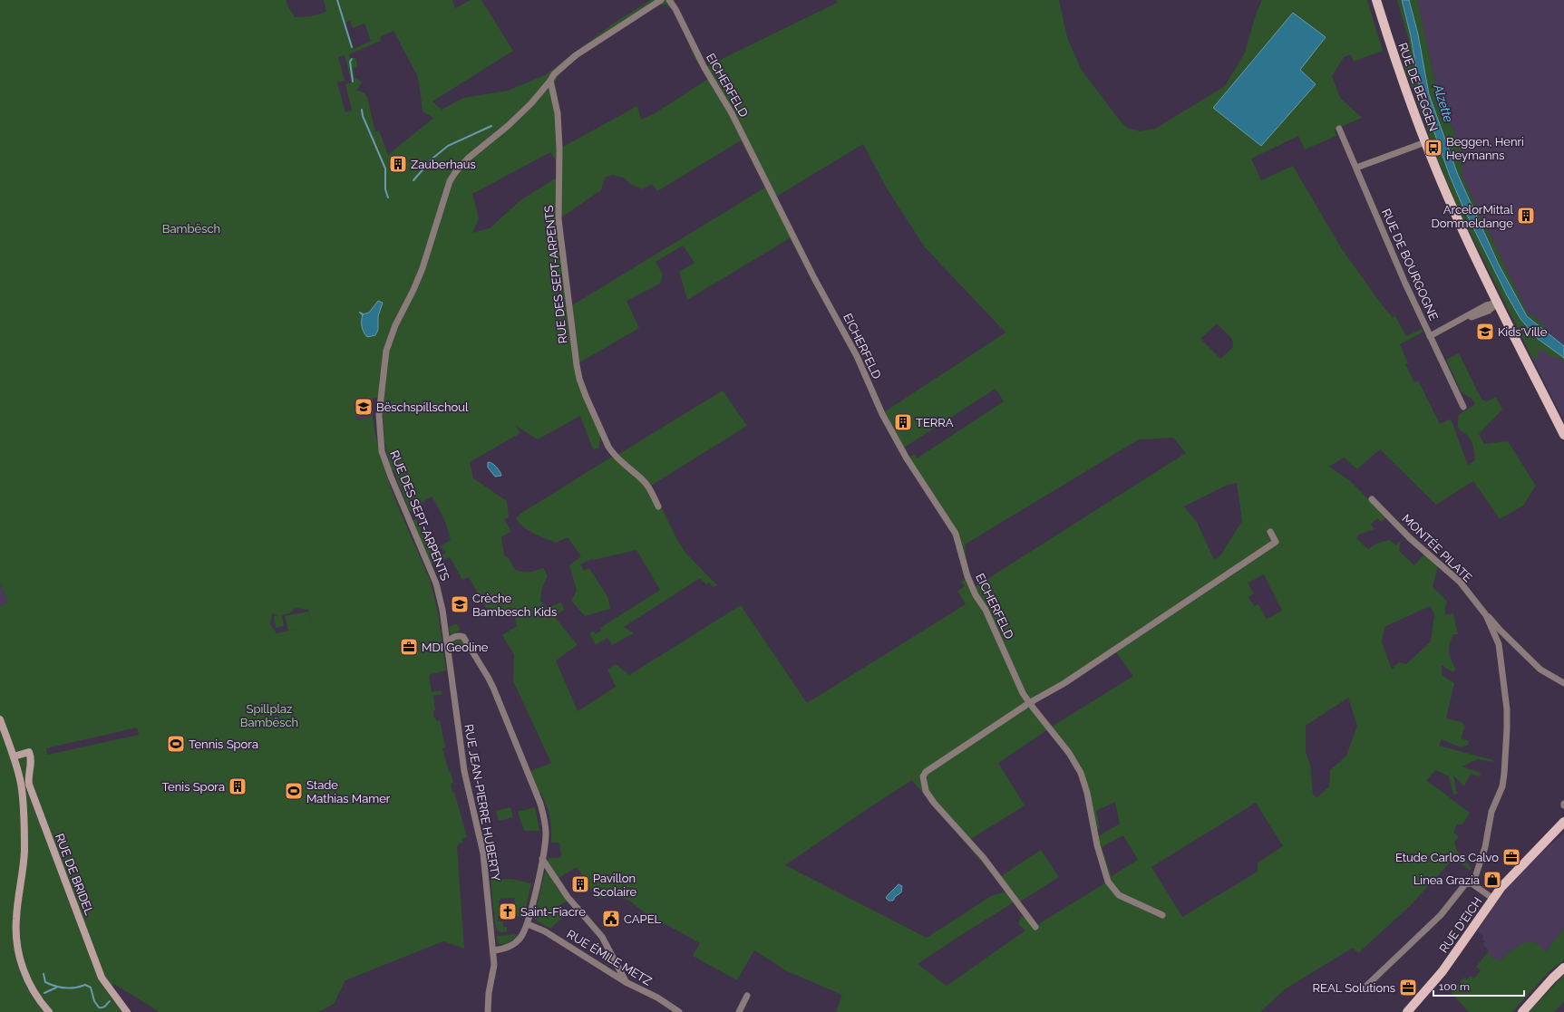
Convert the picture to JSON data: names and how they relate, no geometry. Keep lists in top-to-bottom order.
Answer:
{
  "streets": {
    "main road": ["RUE DE BEGGEN", "RUE DE BRIDEL", "RUE D'EICH"],
    "street": [
      "EICHERFELD",
      "RUE DE BOURGOGNE",
      "RUE DES SEPT-ARPENTS",
      "MONTÉE PILATE",
      "RUE JEAN-PIERRE HUBERTY",
      "RUE ÉMILE METZ"
    ]
  },
  "crossings": [
    ["RUE DES SEPT-ARPENTS", "RUE JEAN-PIERRE HUBERTY"]
  ],
  "water": ["Alzette"],
  "parks": ["Bambësch", "Spillplaz Bambësch"],
  "places": {
    "bus stop": ["Beggen, Henri Heymanns"],
    "building": [
      "Zauberhaus",
      "ArcelorMittal Dommeldange",
      "TERRA",
      "Tenis Spora",
      "Pavillon Scolaire"
    ],
    "school or university": ["Kids'Ville", "Bëschspillschoul", "Crèche Bambesch Kids"],
    "office": ["MDI Geoline", "Etude Carlos Calvo", "REAL Solutions"],
    "sports": ["Tennis Spora", "Stade Mathias Mamer"],
    "shop": ["Linea Grazia"],
    "church": ["Saint-Fiacre"],
    "public building": ["CAPEL"]
  },
  "scale_bar": "100 m"
}
